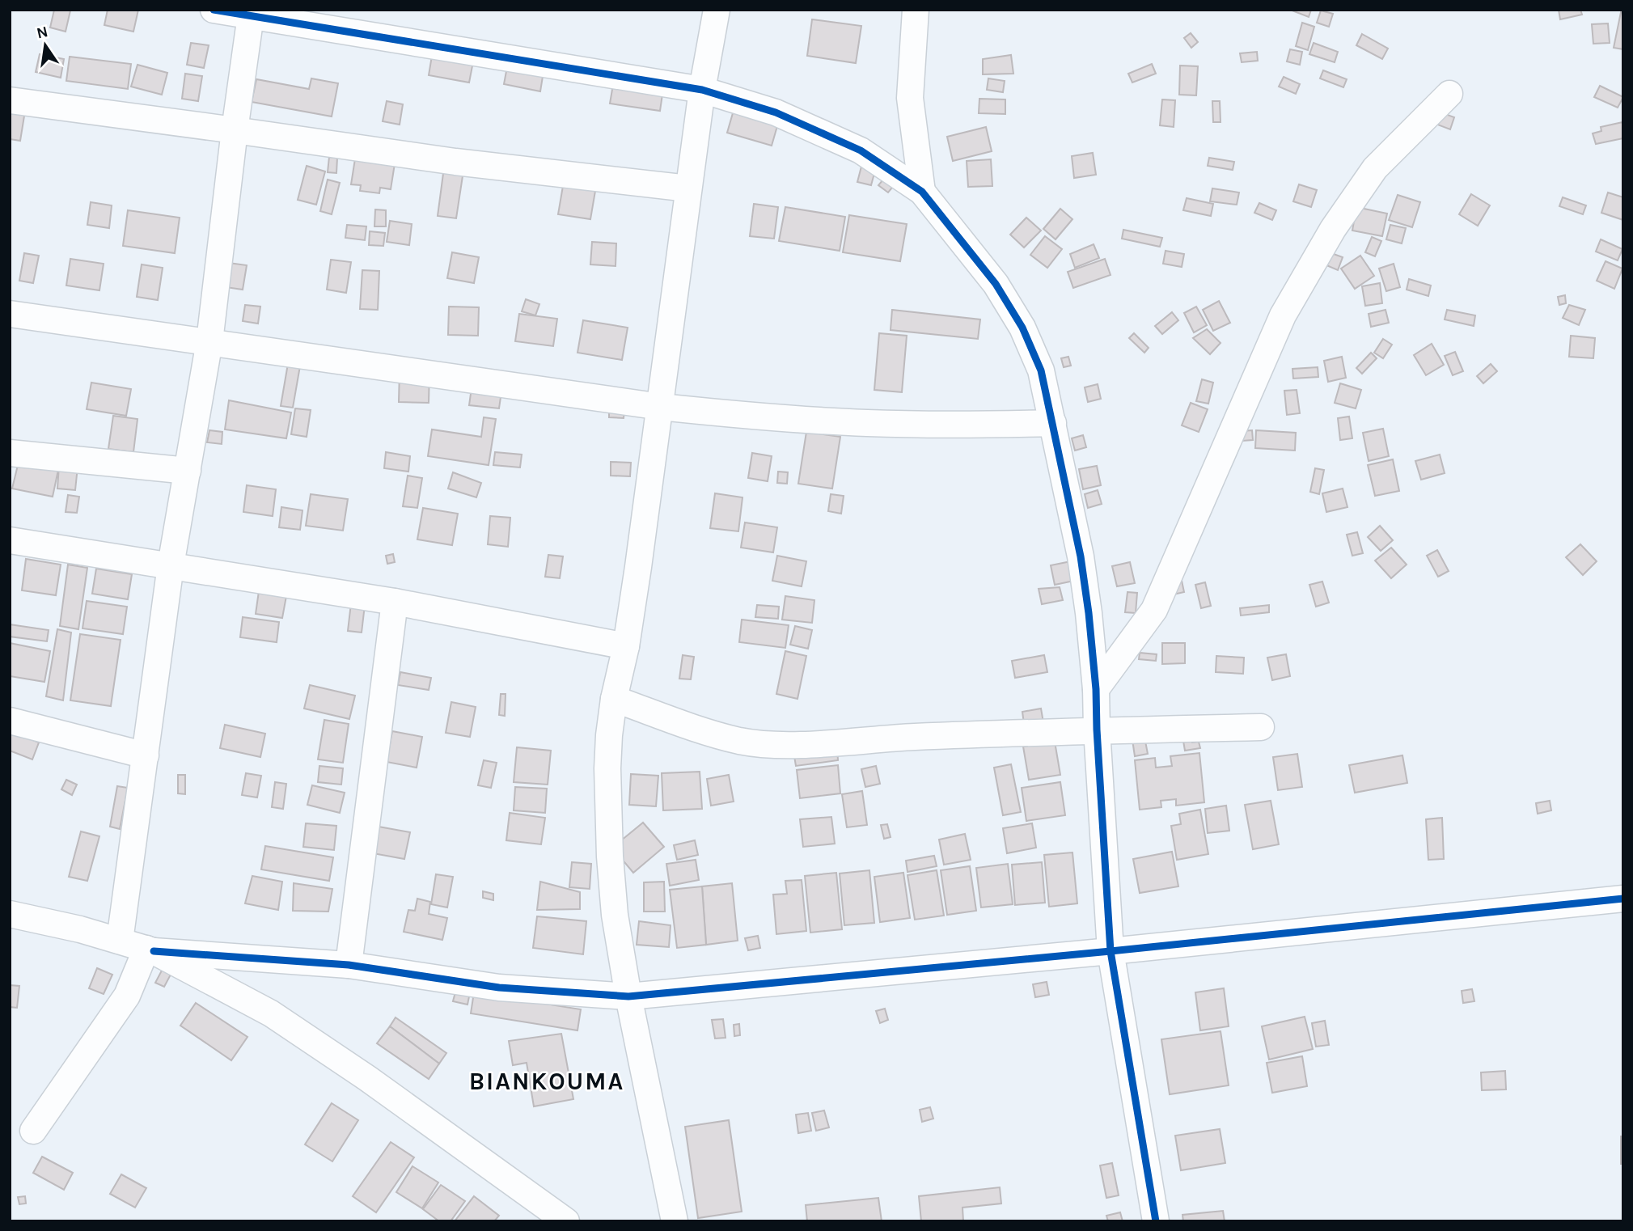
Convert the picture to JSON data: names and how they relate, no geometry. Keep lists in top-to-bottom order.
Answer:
{
  "districts": ["BIANKOUMA"],
  "north": "top"
}
